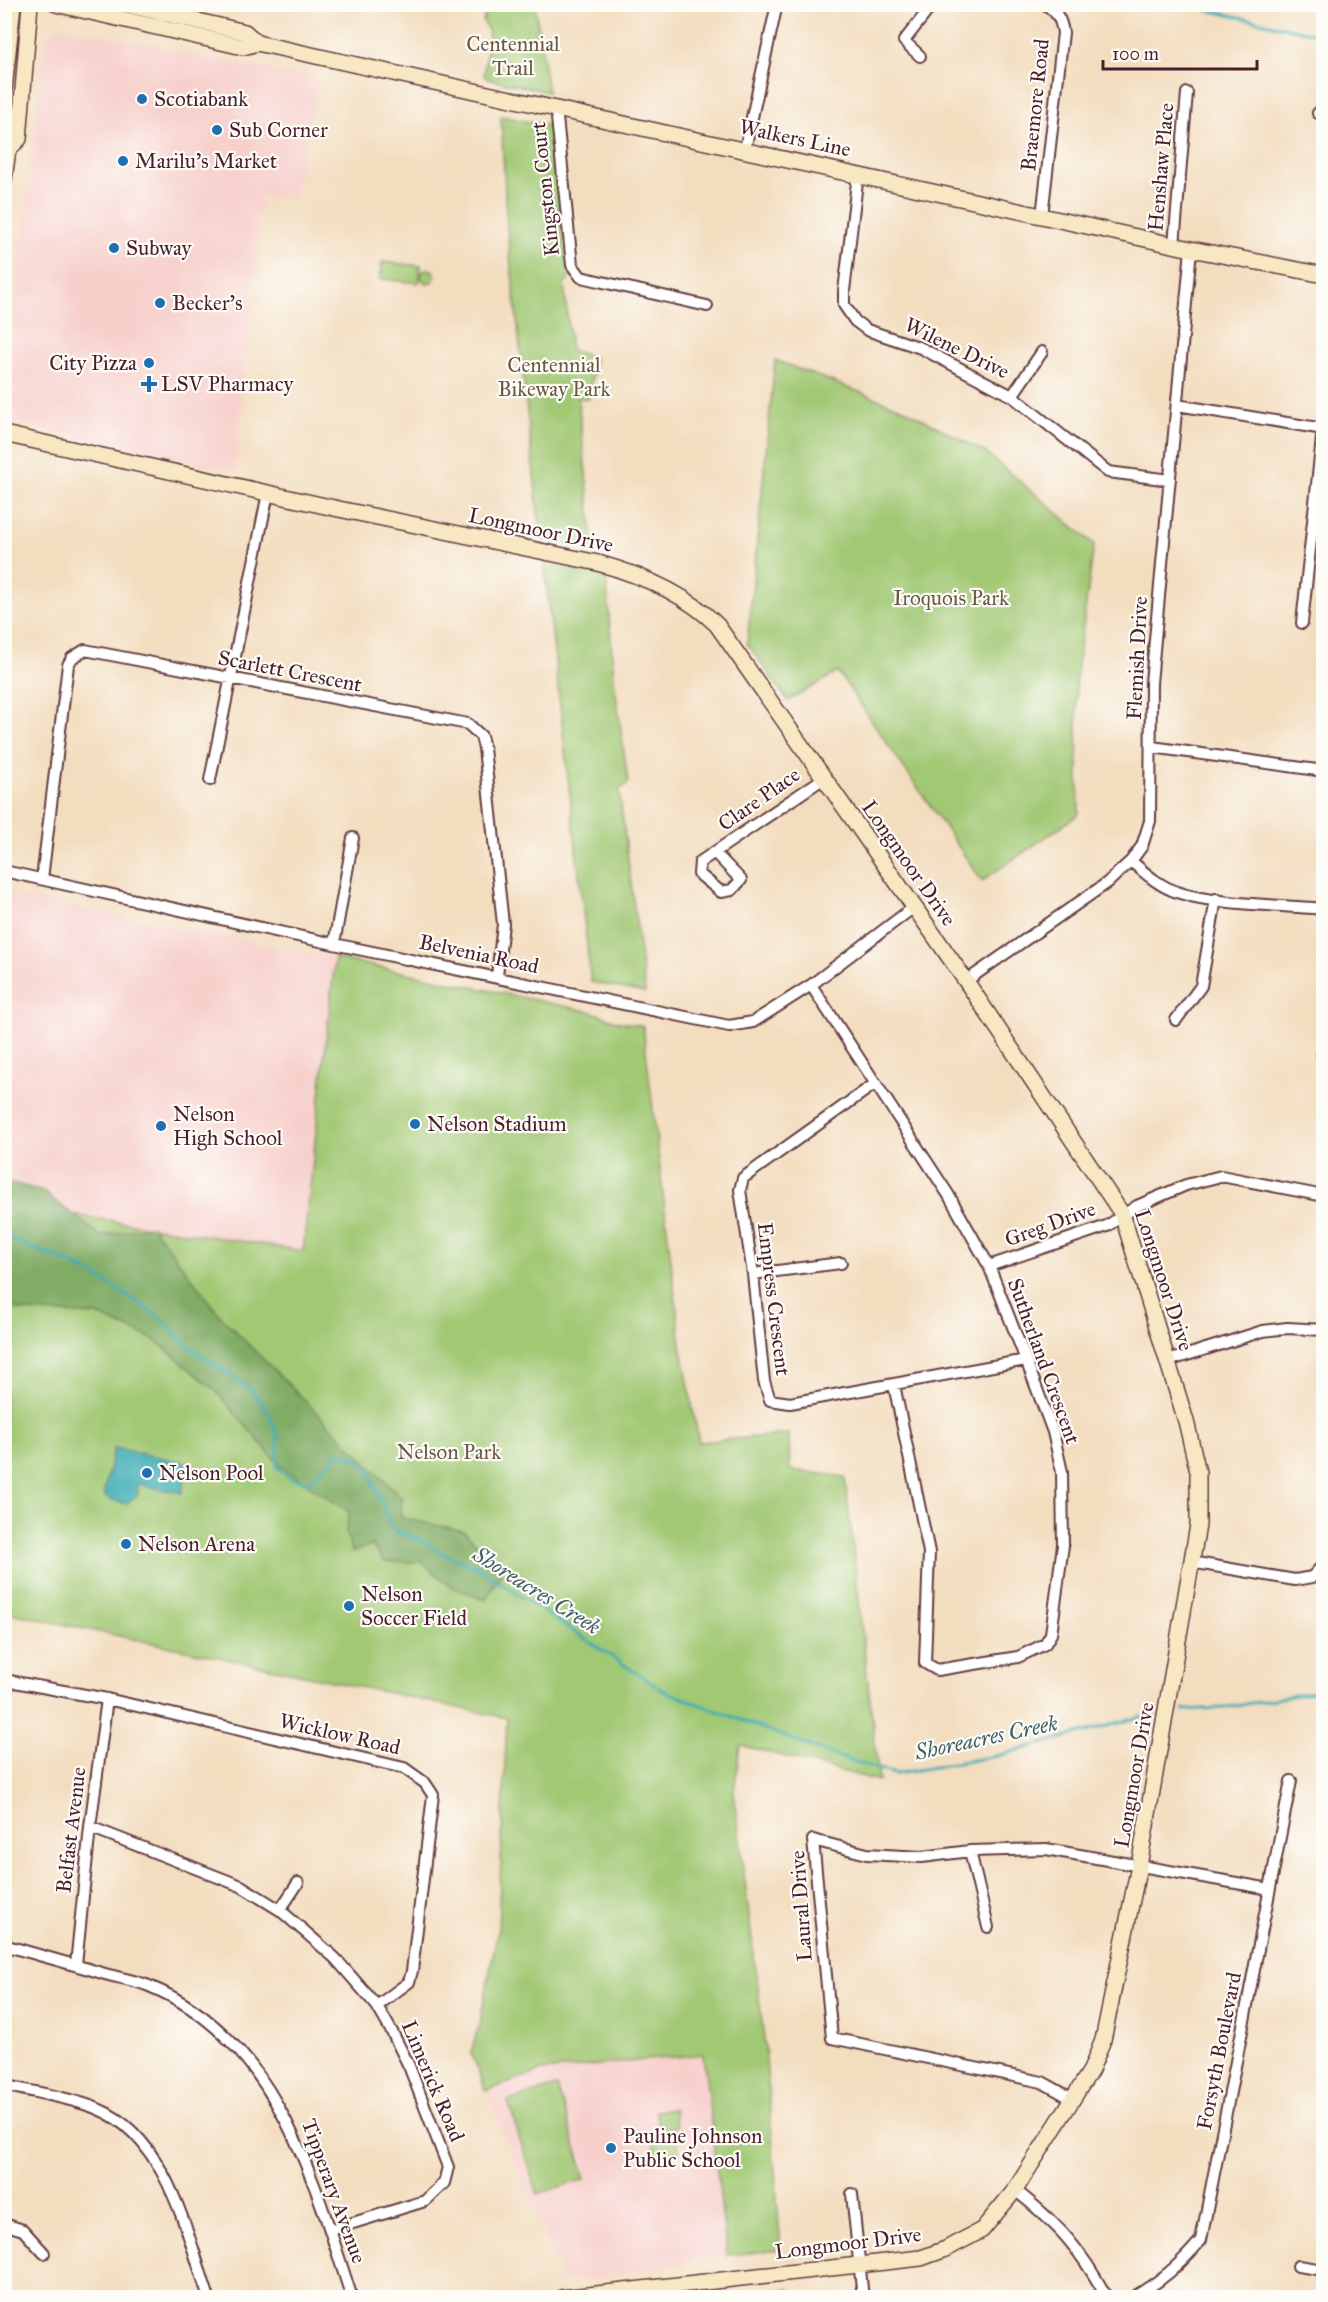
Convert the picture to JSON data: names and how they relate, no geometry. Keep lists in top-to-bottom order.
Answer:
{
  "streets": {
    "street": [
      "Braemore Road",
      "Walkers Line",
      "Henshaw Place",
      "Kingston Court",
      "Wilene Drive",
      "Longmoor Drive",
      "Flemish Drive",
      "Scarlett Crescent",
      "Clare Place",
      "Belvenia Road",
      "Greg Drive",
      "Empress Crescent",
      "Sutherland Crescent",
      "Wicklow Road",
      "Belfast Avenue",
      "Laural Drive",
      "Forsyth Boulevard",
      "Limerick Road",
      "Tipperary Avenue"
    ]
  },
  "crossings": [
    ["Braemore Road", "Walkers Line"],
    ["Walkers Line", "Henshaw Place"],
    ["Walkers Line", "Kingston Court"],
    ["Walkers Line", "Wilene Drive"],
    ["Walkers Line", "Flemish Drive"],
    ["Wilene Drive", "Flemish Drive"],
    ["Longmoor Drive", "Flemish Drive"],
    ["Longmoor Drive", "Clare Place"],
    ["Longmoor Drive", "Belvenia Road"],
    ["Longmoor Drive", "Greg Drive"],
    ["Longmoor Drive", "Laural Drive"],
    ["Scarlett Crescent", "Belvenia Road"],
    ["Belvenia Road", "Sutherland Crescent"],
    ["Greg Drive", "Sutherland Crescent"],
    ["Empress Crescent", "Sutherland Crescent"],
    ["Wicklow Road", "Belfast Avenue"],
    ["Wicklow Road", "Limerick Road"],
    ["Belfast Avenue", "Limerick Road"],
    ["Belfast Avenue", "Tipperary Avenue"],
    ["Laural Drive", "Forsyth Boulevard"],
    ["Limerick Road", "Tipperary Avenue"]
  ],
  "water": ["Shoreacres Creek"],
  "parks": [
    "Centennial Trail",
    "Centennial Bikeway Park",
    "Iroquois Park",
    "Nelson Park"
  ],
  "places": {
    "other": [
      "Scotiabank",
      "Sub Corner",
      "Marilu's Market",
      "Subway",
      "Becker's",
      "City Pizza",
      "Nelson Stadium",
      "Nelson High School",
      "Nelson Pool",
      "Nelson Arena",
      "Nelson Soccer Field",
      "Pauline Johnson Public School"
    ],
    "health": ["LSV Pharmacy"]
  },
  "scale_bar": "100 m"
}
